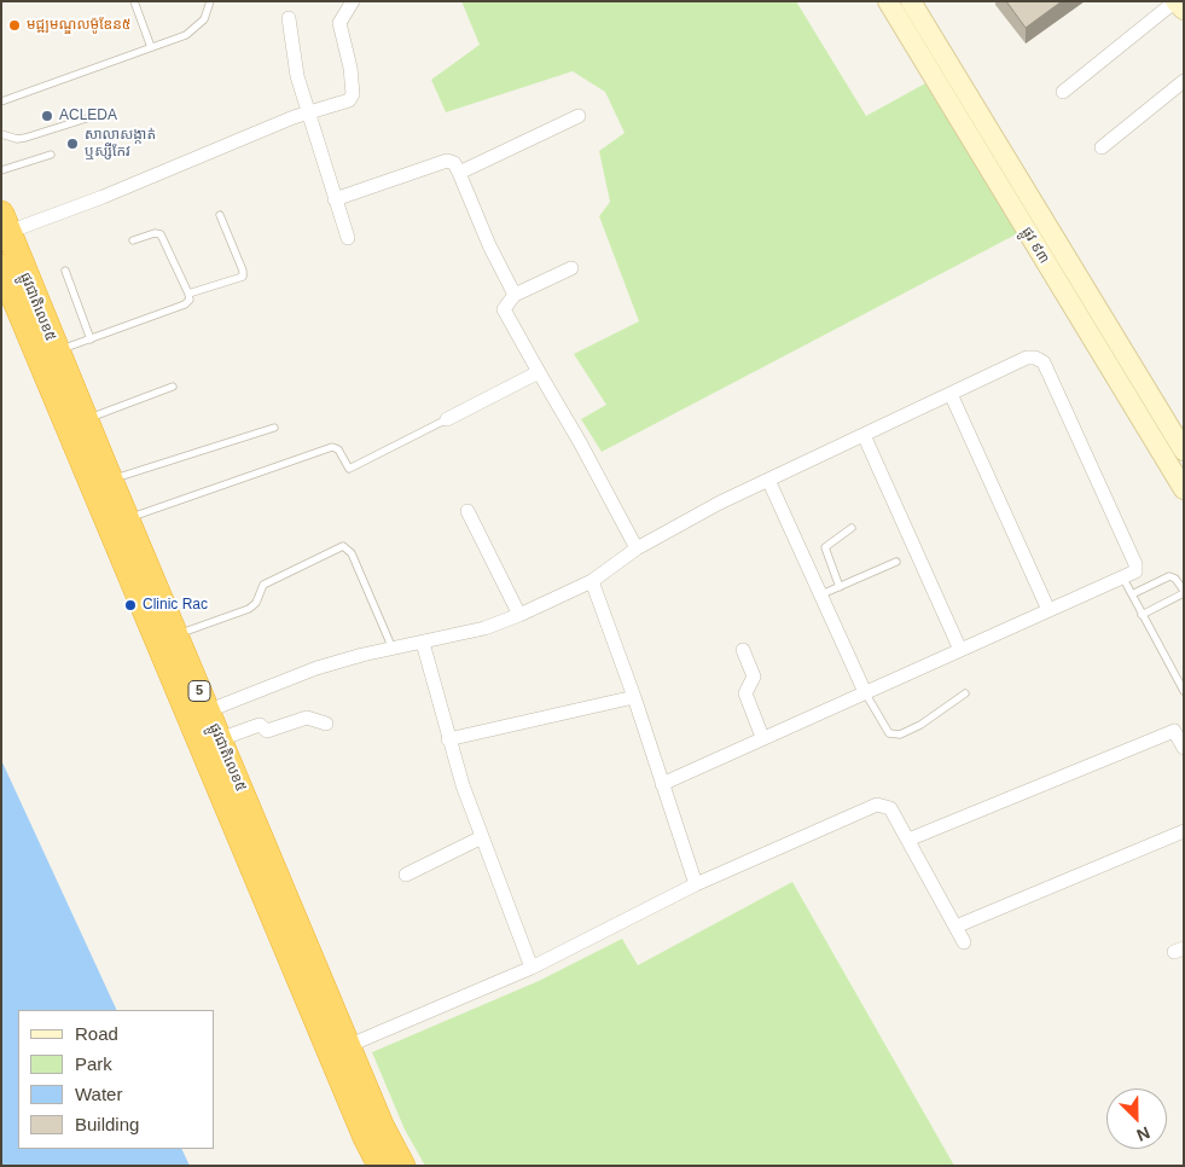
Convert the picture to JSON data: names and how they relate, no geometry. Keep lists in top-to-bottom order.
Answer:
{
  "streets": {
    "highway": ["ផ្លូវជាតិលេខ៥", "5"],
    "street": ["ផ្លូវ ៩៣"]
  },
  "places": [
    "មជ្ឍមណ្ឌលម៉ូឌែន៥",
    "ACLEDA",
    "សាលាសង្កាត់ ឬស្សីកែវ",
    "Clinic Rac"
  ],
  "legend": [
    "Road",
    "Park",
    "Water",
    "Building"
  ],
  "north": "bottom right"
}
